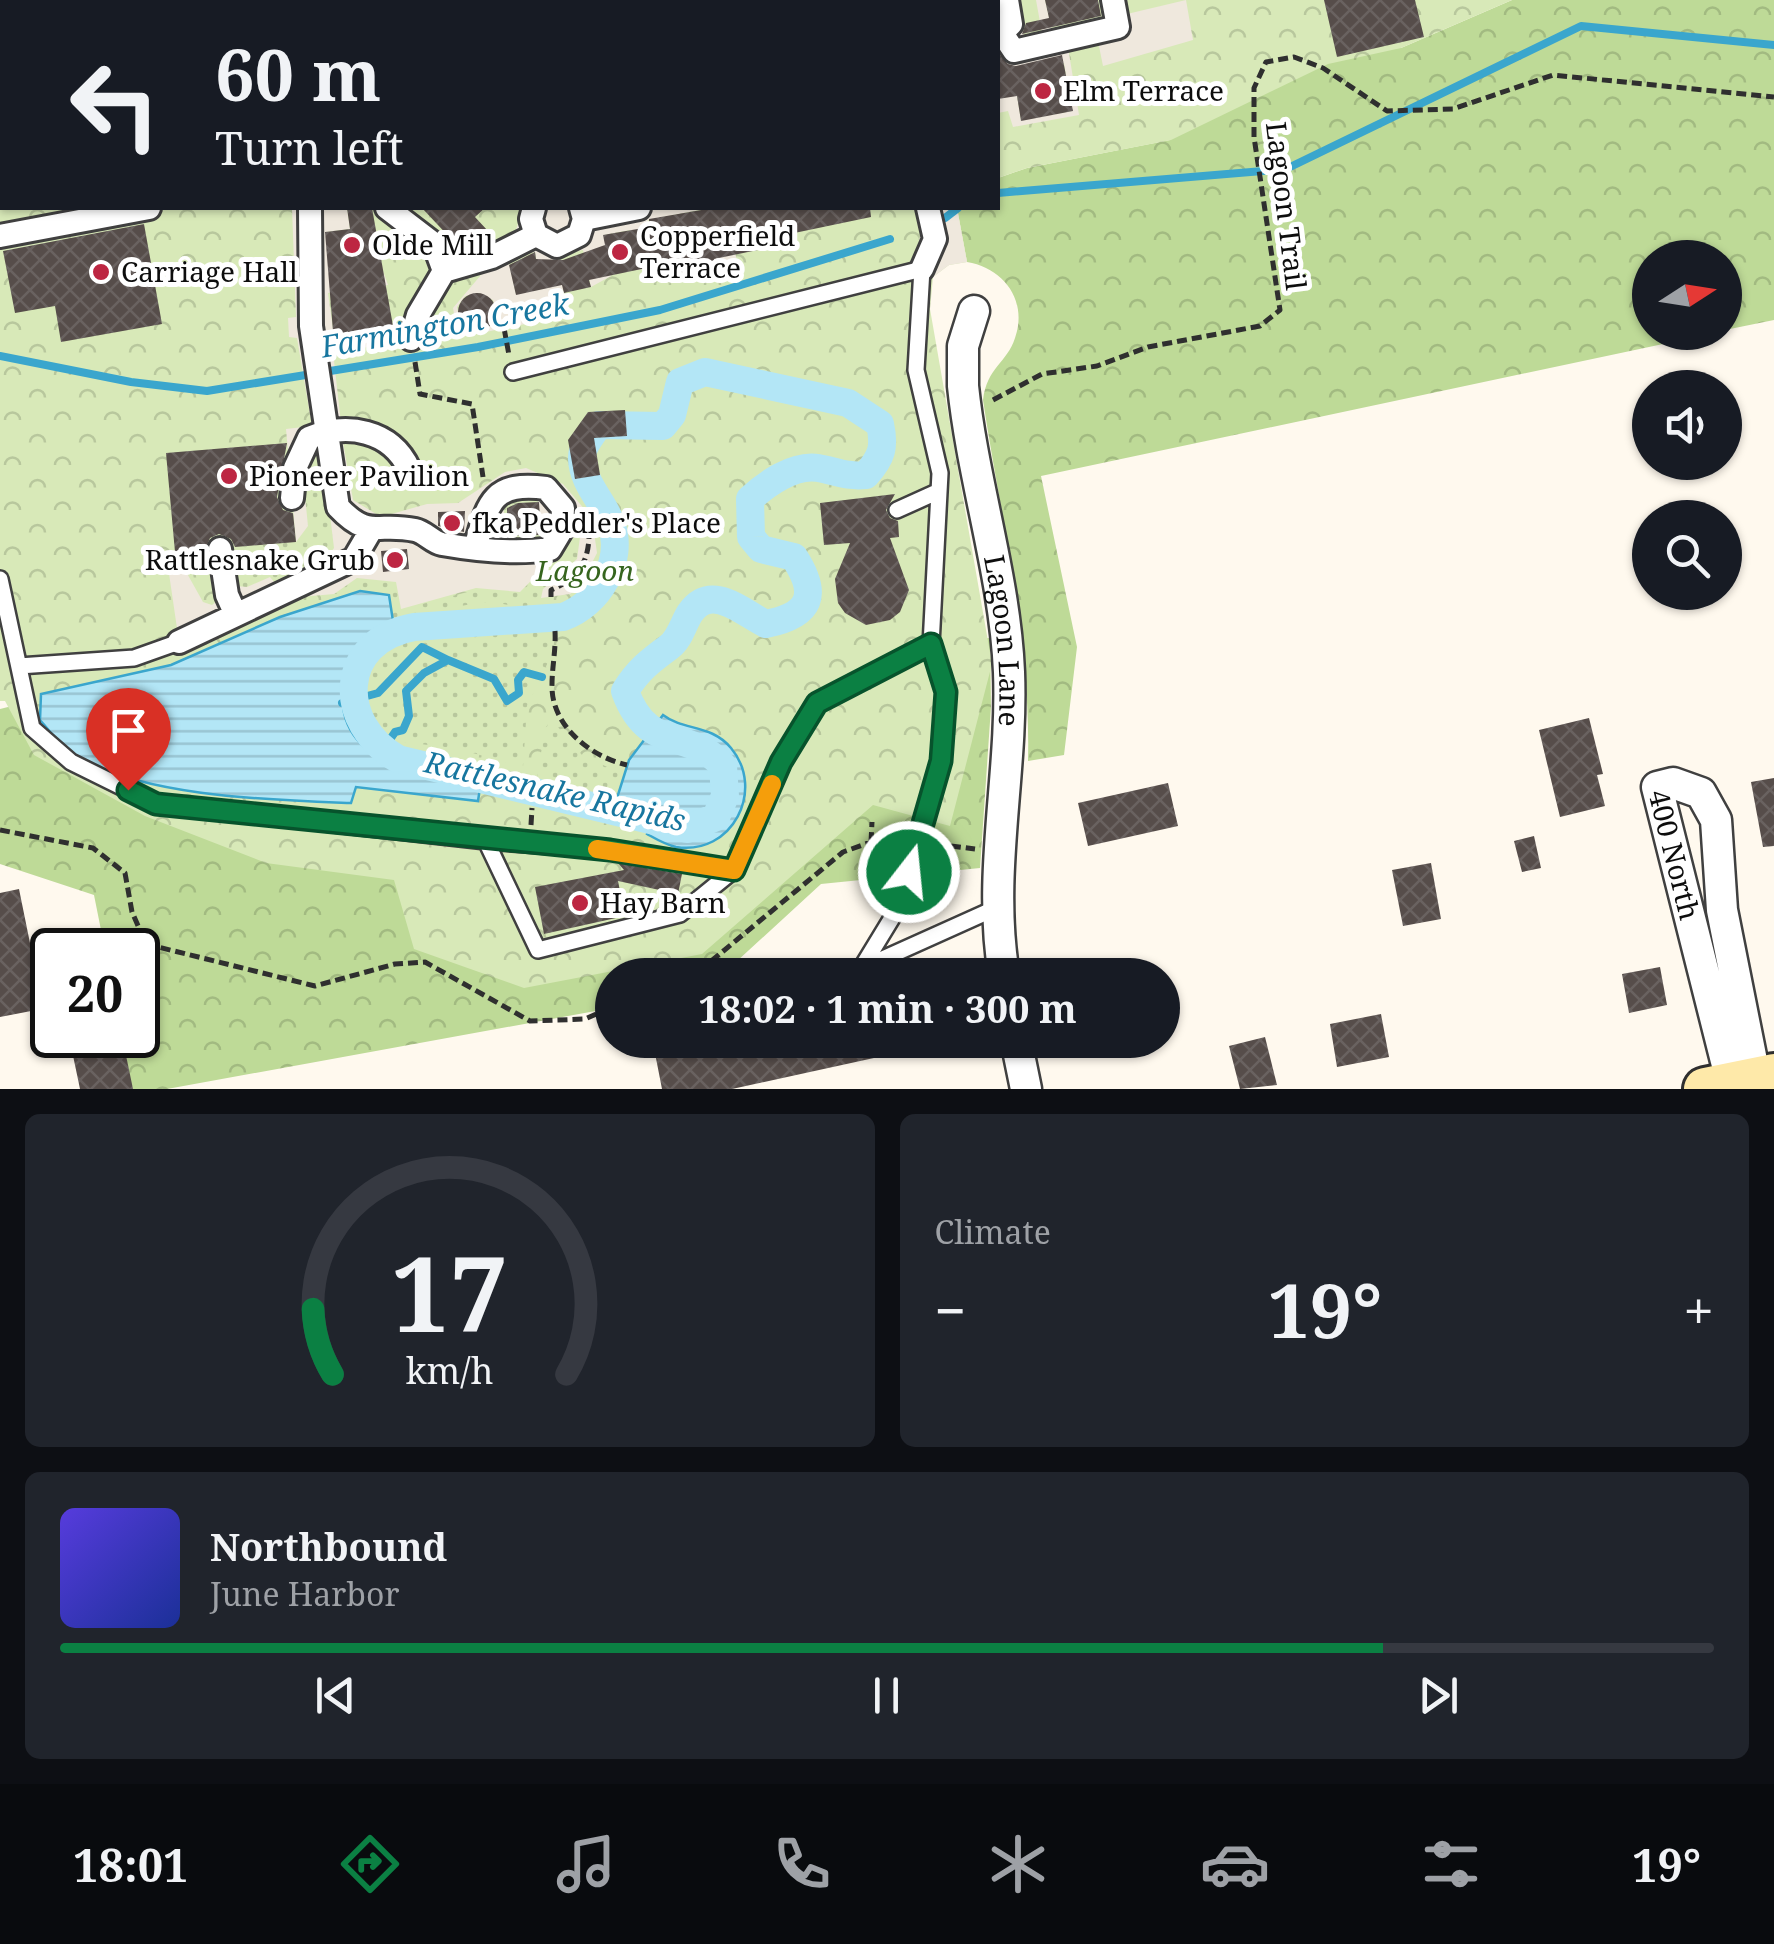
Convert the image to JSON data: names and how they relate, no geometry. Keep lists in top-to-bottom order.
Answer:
{
  "streets": {
    "street": ["Lagoon Lane", "400 North"],
    "path": ["Lagoon Trail"]
  },
  "water": ["Farmington Creek", "Rattlesnake Rapids"],
  "parks": ["Lagoon"],
  "places": [
    "Elm Terrace",
    "Olde Mill",
    "Copperfield Terrace",
    "Carriage Hall",
    "Pioneer Pavilion",
    "fka Peddler's Place",
    "Rattlesnake Grub",
    "Hay Barn"
  ],
  "north": "right",
  "page": {
    "turn": ["60 m", "Turn left"],
    "limit": "20",
    "trip": "18:02 · 1 min · 300 m",
    "tile": "Climate",
    "heat": ["−", "19°", "+"],
    "song": ["Northbound", "June Harbor"],
    "tabs": ["18:01", "19°"],
    "gauge": ["17", "km/h"]
  }
}
